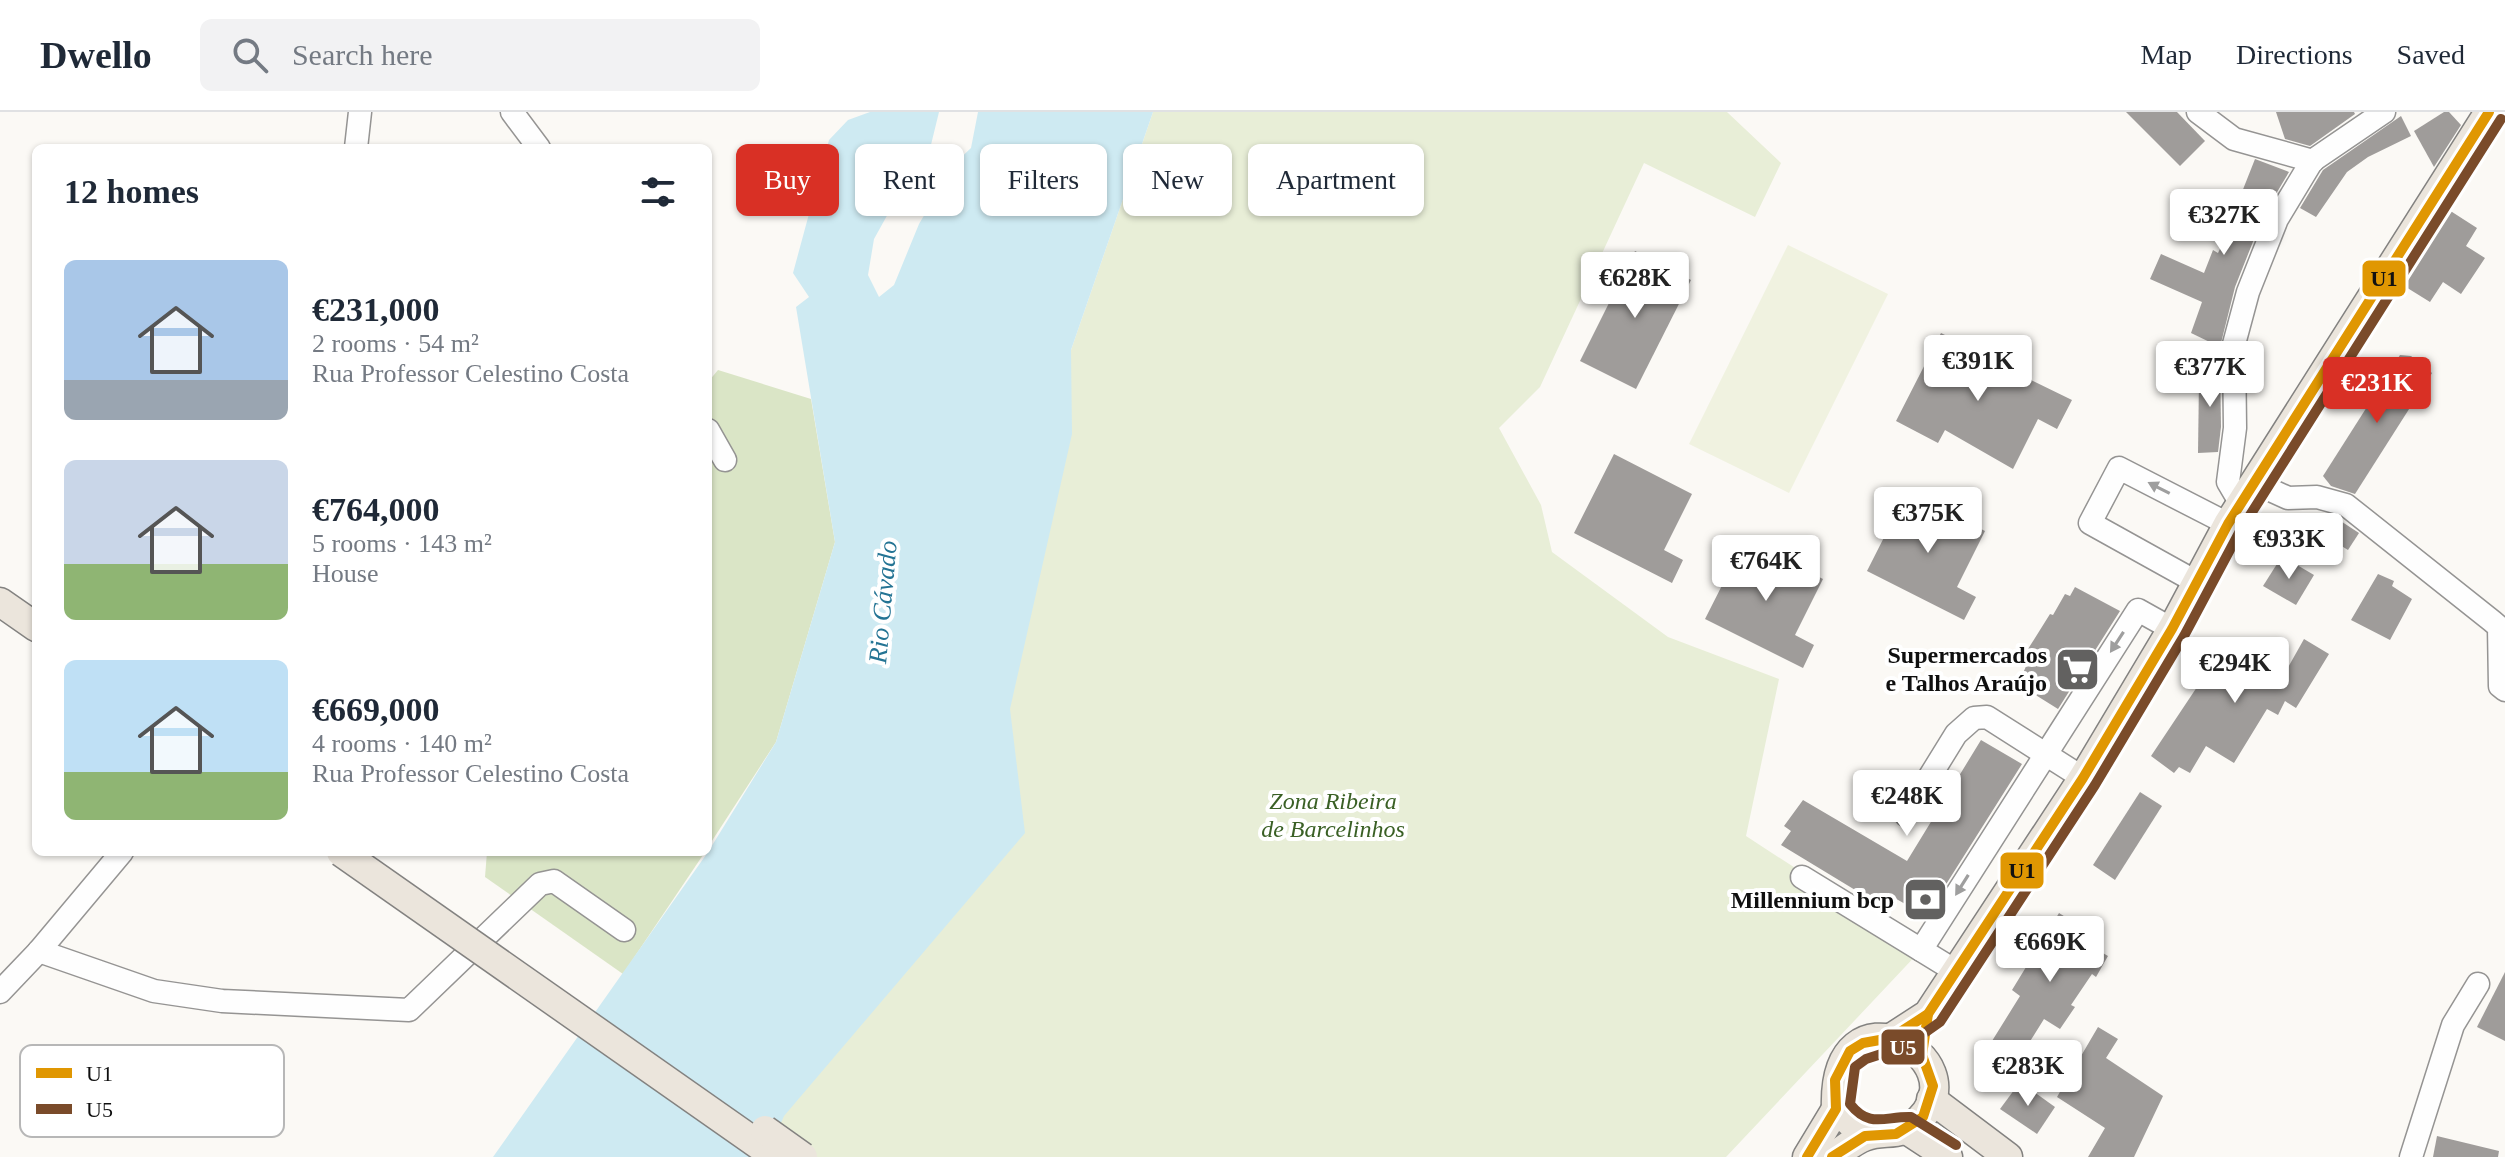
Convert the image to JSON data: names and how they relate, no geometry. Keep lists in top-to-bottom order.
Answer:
{
  "water": ["Rio Cávado"],
  "parks": ["Zona Ribeira de Barcelinhos"],
  "places": {
    "supermarket": ["Supermercados e Talhos Araújo"],
    "bank": ["Millennium bcp"]
  },
  "lines": ["transit line U1", "transit line U5"],
  "legend": ["U1", "U5"],
  "page": {
    "header": "Dwello",
    "search": "Search here",
    "nav": ["Map", "Directions", "Saved"],
    "chip": [
      "Buy",
      "Rent",
      "Filters",
      "New",
      "Apartment"
    ],
    "heading": "12 homes",
    "price": [
      "€327K",
      "€628K",
      "€391K",
      "€377K",
      "€231K",
      "€375K",
      "€933K",
      "€764K",
      "€294K",
      "€248K",
      "€669K",
      "€283K"
    ],
    "list": [
      {
        "name": "€231,000",
        "note": "2 rooms · 54 m² · Rua Professor Celestino Costa"
      },
      {
        "name": "€764,000",
        "note": "5 rooms · 143 m² · House"
      },
      {
        "name": "€669,000",
        "note": "4 rooms · 140 m² · Rua Professor Celestino Costa"
      }
    ]
  }
}
